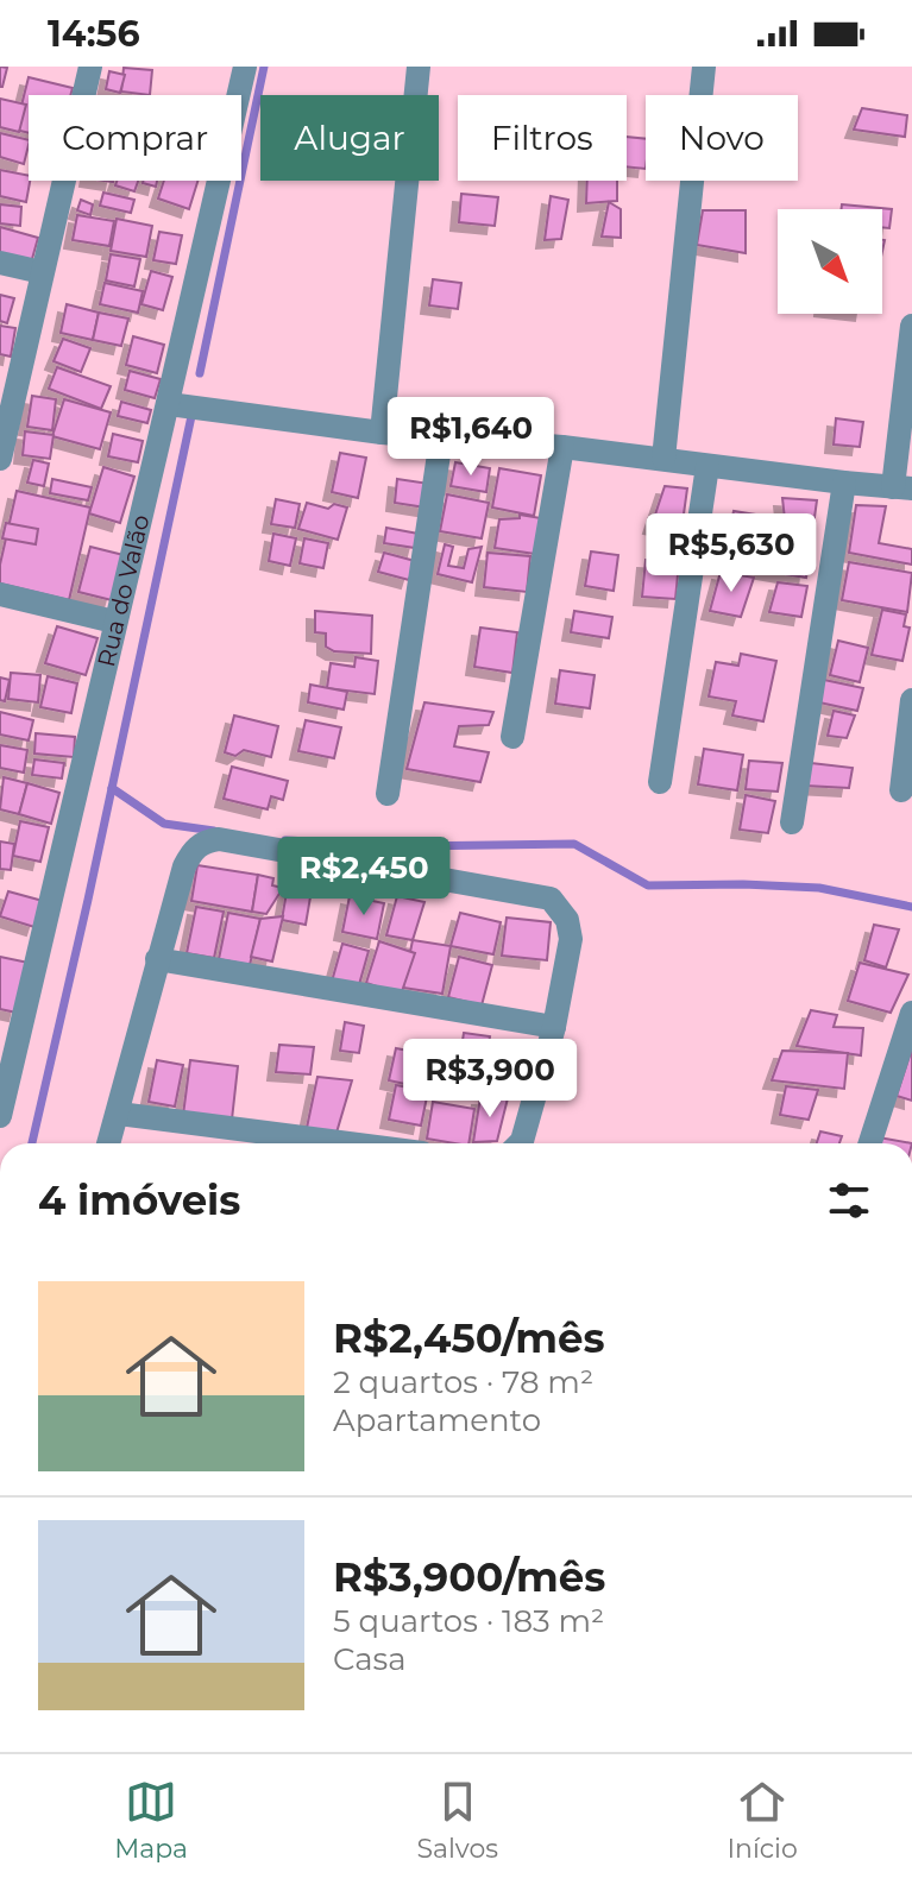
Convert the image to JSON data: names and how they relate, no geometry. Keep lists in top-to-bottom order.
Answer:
{
  "streets": {
    "street": ["Rua do Valão"]
  },
  "north": "bottom right",
  "page": {
    "status": "14:56",
    "chip": [
      "Comprar",
      "Alugar",
      "Filtros",
      "Novo"
    ],
    "price": [
      "R$1,640",
      "R$5,630",
      "R$2,450",
      "R$3,900"
    ],
    "heading": "4 imóveis",
    "list": [
      {
        "name": "R$2,450/mês",
        "note": "2 quartos · 78 m² · Apartamento"
      },
      {
        "name": "R$3,900/mês",
        "note": "5 quartos · 183 m² · Casa"
      }
    ],
    "tabs": ["Mapa", "Salvos", "Início"]
  }
}
